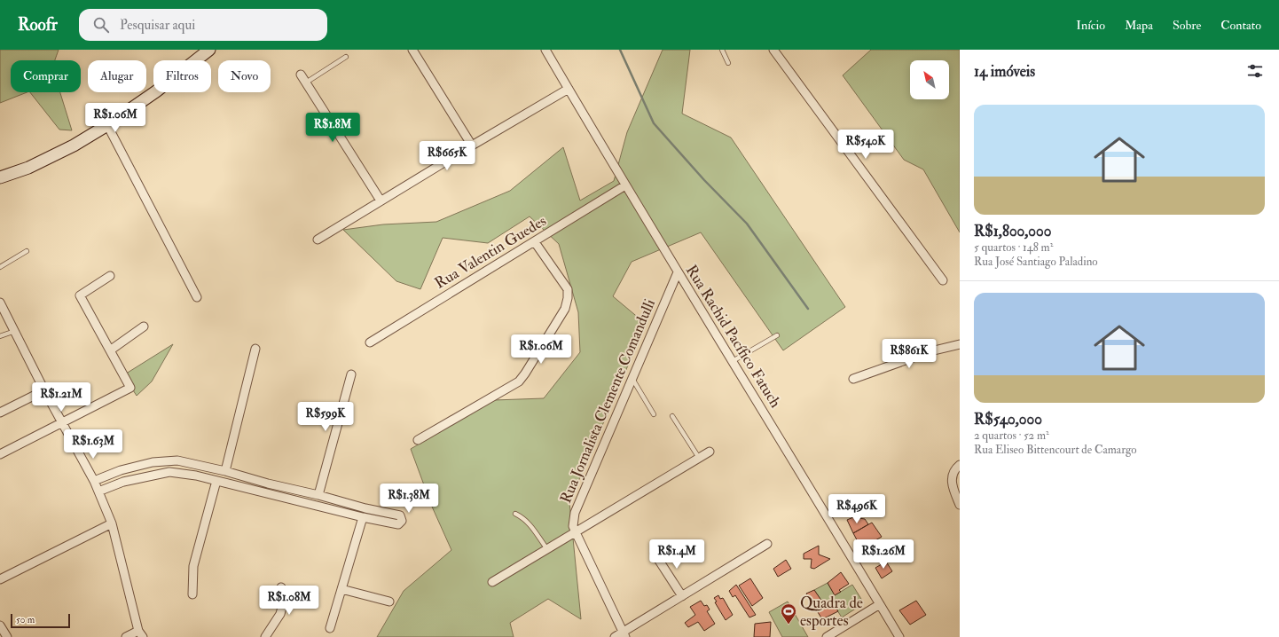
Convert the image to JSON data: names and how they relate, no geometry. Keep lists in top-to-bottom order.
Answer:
{
  "streets": {
    "street": ["Rua Valentin Guedes", "Rua Rachid Pacífico Fatuch", "Rua Jornalista Clemente Comandulli"]
  },
  "crossings": [
    ["Rua Valentin Guedes", "Rua Rachid Pacífico Fatuch"],
    ["Rua Rachid Pacífico Fatuch", "Rua Jornalista Clemente Comandulli"]
  ],
  "places": {
    "sports": ["Quadra de esportes"]
  },
  "scale_bar": "50 m",
  "north": "top left",
  "page": {
    "header": "Roofr",
    "search": "Pesquisar aqui",
    "nav": [
      "Início",
      "Mapa",
      "Sobre",
      "Contato"
    ],
    "heading": "14 imóveis",
    "chip": [
      "Comprar",
      "Alugar",
      "Filtros",
      "Novo"
    ],
    "list": [
      {
        "name": "R$1,800,000",
        "note": "5 quartos · 148 m² · Rua José Santiago Paladino"
      },
      {
        "name": "R$540,000",
        "note": "2 quartos · 52 m² · Rua Eliseo Bittencourt de Camargo"
      }
    ],
    "price": [
      "R$1.06M",
      "R$1.8M",
      "R$540K",
      "R$665K",
      "R$1.06M",
      "R$861K",
      "R$1.21M",
      "R$599K",
      "R$1.63M",
      "R$1.38M",
      "R$496K",
      "R$1.4M",
      "R$1.26M",
      "R$1.08M"
    ],
    "scale": "50 m"
  }
}
